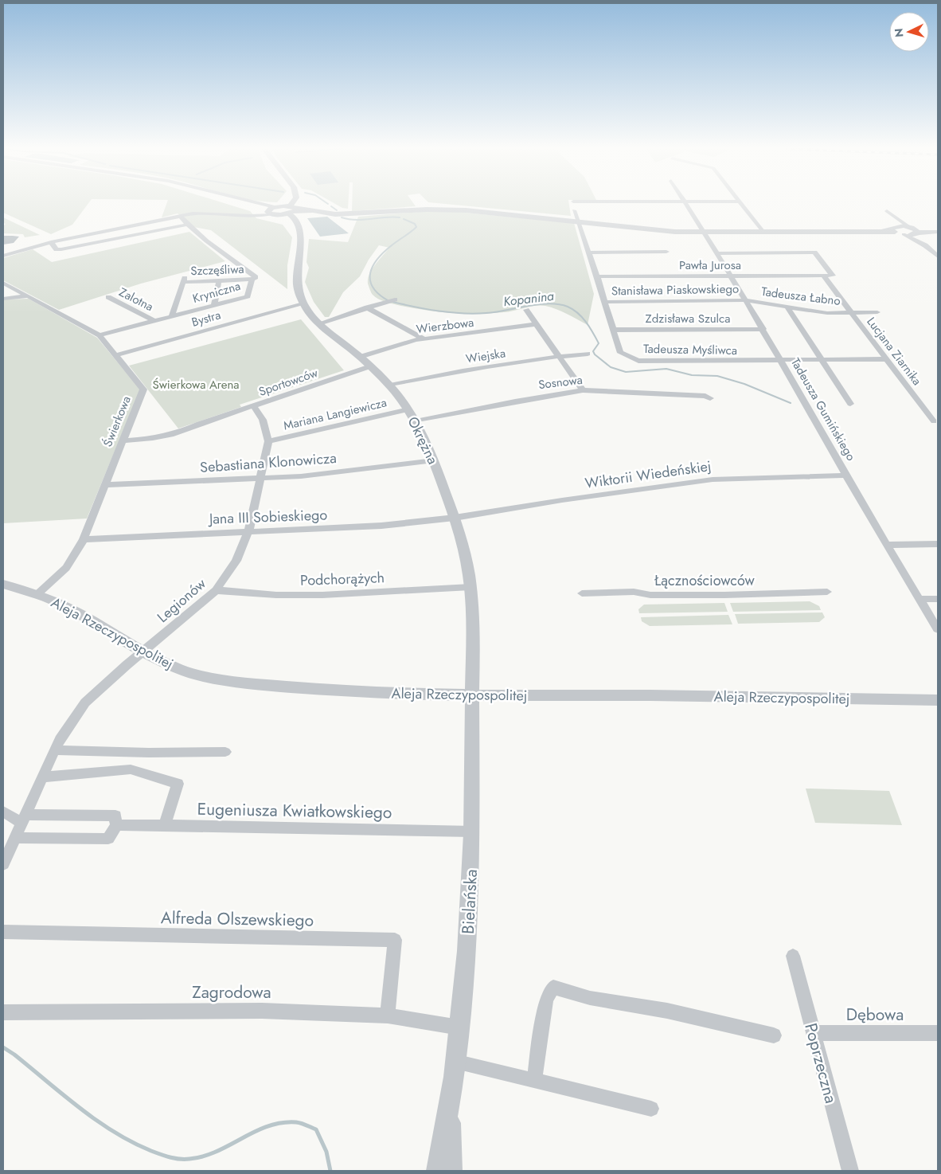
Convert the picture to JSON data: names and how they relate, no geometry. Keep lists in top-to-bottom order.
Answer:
{
  "streets": {
    "street": [
      "Pawła Jurosa",
      "Szczęśliwa",
      "Stanisława Piaskowskiego",
      "Kryniczna",
      "Tadeusza Łabno",
      "Zalotna",
      "Bystra",
      "Zdzisława Szulca",
      "Wierzbowa",
      "Tadeusza Myśliwca",
      "Lucjana Ziarnika",
      "Wiejska",
      "Sportowców",
      "Sosnowa",
      "Tadeusza Gumińskiego",
      "Mariana Langiewicza",
      "Świerkowa",
      "Okrężna",
      "Sebastiana Klonowicza",
      "Wiktorii Wiedeńskiej",
      "Jana III Sobieskiego",
      "Podchorążych",
      "Łącznościowców",
      "Legionów",
      "Aleja Rzeczypospolitej",
      "Eugeniusza Kwiatkowskiego",
      "Bielańska",
      "Alfreda Olszewskiego",
      "Zagrodowa",
      "Dębowa",
      "Poprzeczna"
    ]
  },
  "crossings": [
    ["Pawła Jurosa", "Tadeusza Myśliwca"],
    ["Pawła Jurosa", "Lucjana Ziarnika"],
    ["Pawła Jurosa", "Tadeusza Gumińskiego"],
    ["Szczęśliwa", "Kryniczna"],
    ["Stanisława Piaskowskiego", "Tadeusza Łabno"],
    ["Stanisława Piaskowskiego", "Tadeusza Myśliwca"],
    ["Stanisława Piaskowskiego", "Tadeusza Gumińskiego"],
    ["Kryniczna", "Zalotna"],
    ["Kryniczna", "Świerkowa"],
    ["Tadeusza Łabno", "Lucjana Ziarnika"],
    ["Tadeusza Łabno", "Tadeusza Gumińskiego"],
    ["Bystra", "Świerkowa"],
    ["Bystra", "Okrężna"],
    ["Zdzisława Szulca", "Tadeusza Myśliwca"],
    ["Zdzisława Szulca", "Tadeusza Gumińskiego"],
    ["Wierzbowa", "Okrężna"],
    ["Tadeusza Myśliwca", "Lucjana Ziarnika"],
    ["Tadeusza Myśliwca", "Tadeusza Gumińskiego"],
    ["Wiejska", "Okrężna"],
    ["Sportowców", "Świerkowa"],
    ["Sportowców", "Okrężna"],
    ["Sportowców", "Legionów"],
    ["Sosnowa", "Okrężna"],
    ["Tadeusza Gumińskiego", "Wiktorii Wiedeńskiej"],
    ["Mariana Langiewicza", "Okrężna"],
    ["Mariana Langiewicza", "Legionów"],
    ["Świerkowa", "Sebastiana Klonowicza"],
    ["Świerkowa", "Jana III Sobieskiego"],
    ["Świerkowa", "Aleja Rzeczypospolitej"],
    ["Okrężna", "Sebastiana Klonowicza"],
    ["Okrężna", "Wiktorii Wiedeńskiej"],
    ["Okrężna", "Jana III Sobieskiego"],
    ["Okrężna", "Podchorążych"],
    ["Okrężna", "Aleja Rzeczypospolitej"],
    ["Okrężna", "Bielańska"],
    ["Sebastiana Klonowicza", "Legionów"],
    ["Wiktorii Wiedeńskiej", "Jana III Sobieskiego"],
    ["Jana III Sobieskiego", "Legionów"],
    ["Podchorążych", "Legionów"],
    ["Legionów", "Aleja Rzeczypospolitej"],
    ["Aleja Rzeczypospolitej", "Bielańska"],
    ["Eugeniusza Kwiatkowskiego", "Bielańska"],
    ["Bielańska", "Zagrodowa"],
    ["Alfreda Olszewskiego", "Zagrodowa"],
    ["Dębowa", "Poprzeczna"]
  ],
  "water": ["Kopanina"],
  "parks": ["Świerkowa Arena"],
  "north": "left"
}
